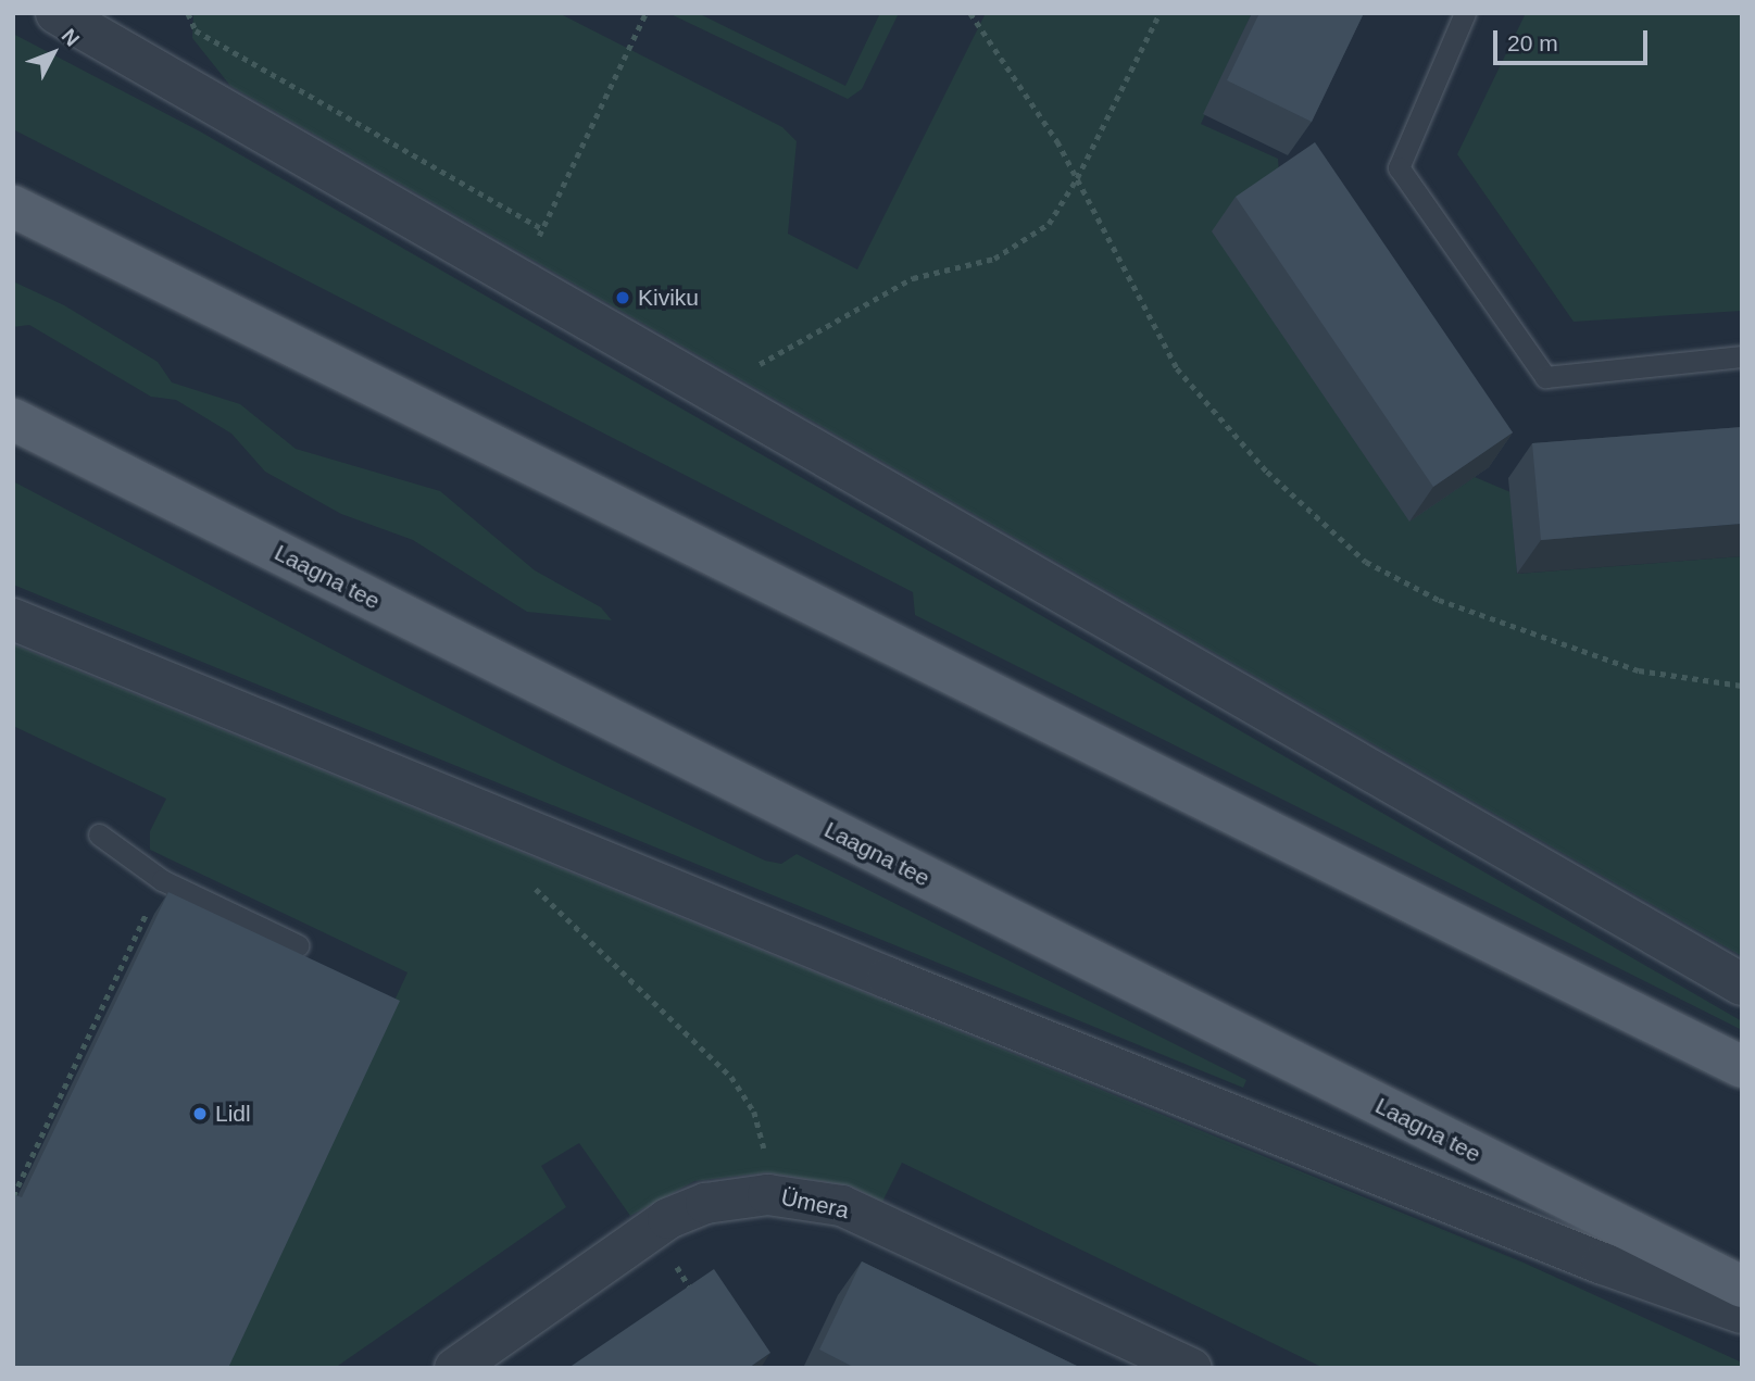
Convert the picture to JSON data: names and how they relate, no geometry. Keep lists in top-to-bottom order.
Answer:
{
  "streets": {
    "main road": ["Laagna tee"],
    "street": ["Ümera"]
  },
  "places": ["Kiviku", "Lidl"],
  "scale_bar": "20 m",
  "north": "top right"
}
